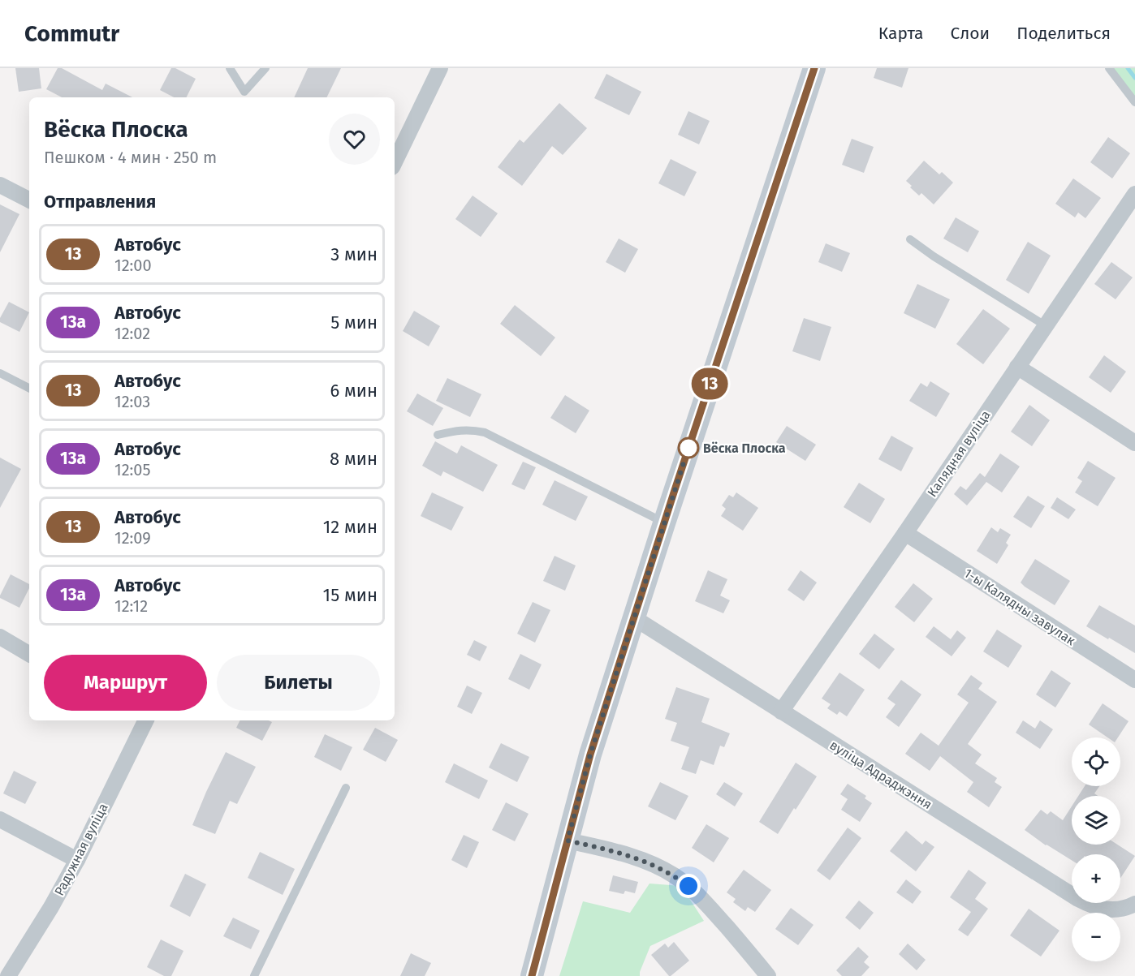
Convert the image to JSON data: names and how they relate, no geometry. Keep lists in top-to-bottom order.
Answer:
{
  "streets": {
    "street": [
      "Калядная вуліца",
      "1-ы Калядны завулак",
      "вуліца Адраджэння",
      "Радужная вуліца"
    ]
  },
  "crossings": [
    ["Калядная вуліца", "1-ы Калядны завулак"],
    ["Калядная вуліца", "вуліца Адраджэння"]
  ],
  "places": ["Вёска Плоска"],
  "lines": ["bus line 13"],
  "page": {
    "header": "Commutr",
    "nav": ["Карта", "Слои", "Поделиться"],
    "on_map": "13",
    "heading": [
      ["Вёска Плоска", "Пешком · 4 мин · 250 m"],
      "Отправления"
    ],
    "list": [
      {
        "mark": "13",
        "name": "Автобус",
        "note": "12:00",
        "value": "3 мин"
      },
      {
        "mark": "13а",
        "name": "Автобус",
        "note": "12:02",
        "value": "5 мин"
      },
      {
        "mark": "13",
        "name": "Автобус",
        "note": "12:03",
        "value": "6 мин"
      },
      {
        "mark": "13а",
        "name": "Автобус",
        "note": "12:05",
        "value": "8 мин"
      },
      {
        "mark": "13",
        "name": "Автобус",
        "note": "12:09",
        "value": "12 мин"
      },
      {
        "mark": "13а",
        "name": "Автобус",
        "note": "12:12",
        "value": "15 мин"
      }
    ],
    "buttons": ["Маршрут", "Билеты"],
    "map_buttons": ["+", "−"]
  }
}
